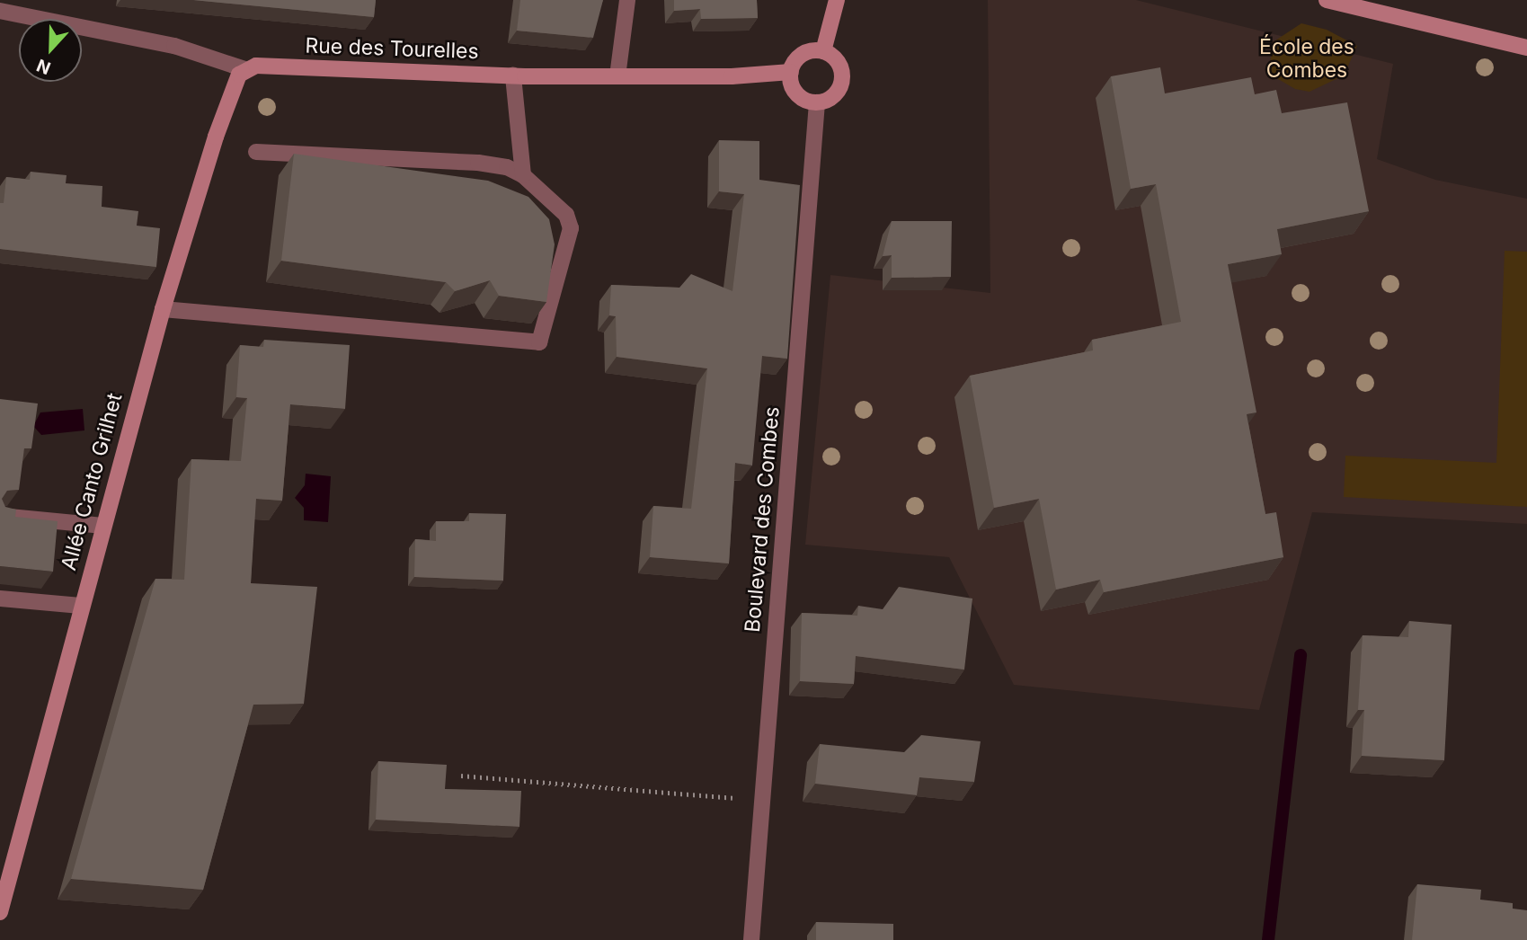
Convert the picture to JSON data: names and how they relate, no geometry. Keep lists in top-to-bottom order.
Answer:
{
  "streets": {
    "street": ["Rue des Tourelles", "Allée Canto Grilhet", "Boulevard des Combes"]
  },
  "crossings": [
    ["Rue des Tourelles", "Allée Canto Grilhet"],
    ["Rue des Tourelles", "Boulevard des Combes"]
  ],
  "parks": ["École des Combes"],
  "north": "bottom"
}
